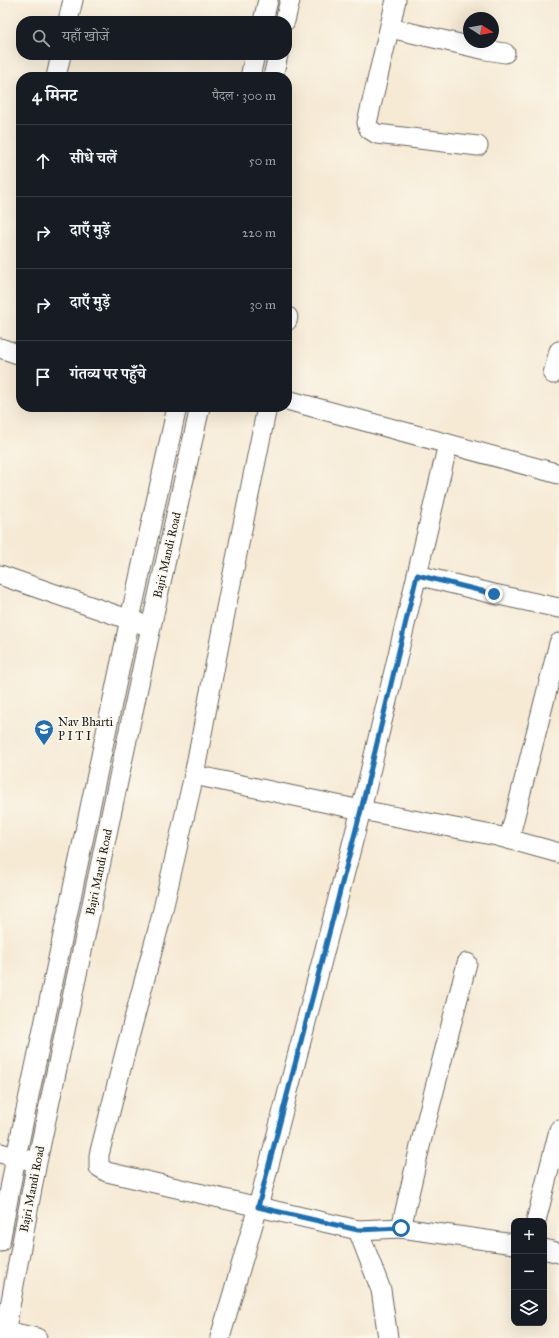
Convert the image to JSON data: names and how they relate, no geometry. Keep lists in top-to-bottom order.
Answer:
{
  "streets": {
    "street": ["Bajri Mandi Road"]
  },
  "places": {
    "school or university": ["Nav Bharti P I T I"]
  },
  "north": "right",
  "page": {
    "search": "यहाँ खोजें",
    "heading": ["4 मिनट", "पैदल · 300 m"],
    "list": [
      ["सीधे चलें", "50 m"],
      ["दाएँ मुड़ें", "220 m"],
      ["दाएँ मुड़ें", "30 m"],
      "गंतव्य पर पहुँचे"
    ],
    "map_buttons": ["+", "−"]
  }
}
